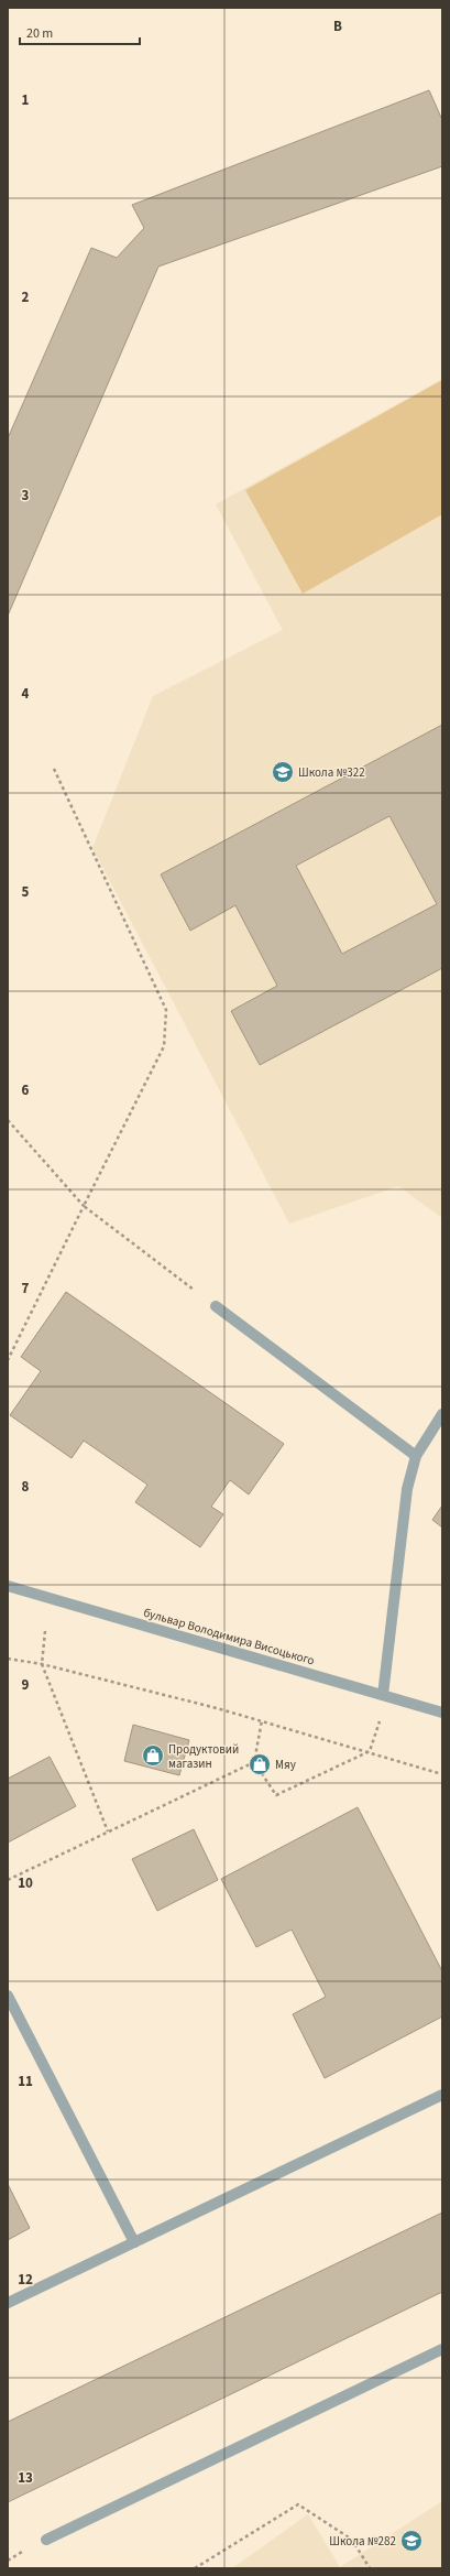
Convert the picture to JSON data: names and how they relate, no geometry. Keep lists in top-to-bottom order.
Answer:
{
  "streets": {
    "street": ["бульвар Володимира Висоцького"]
  },
  "places": {
    "school or university": ["Школа №322", "Школа №282"],
    "shop": ["Продуктовий магазин", "Мяу"]
  },
  "scale_bar": "20 m",
  "grid": {
    "columns": ["B"],
    "rows": [
      "1",
      "2",
      "3",
      "4",
      "5",
      "6",
      "7",
      "8",
      "9",
      "10",
      "11",
      "12",
      "13"
    ]
  }
}
